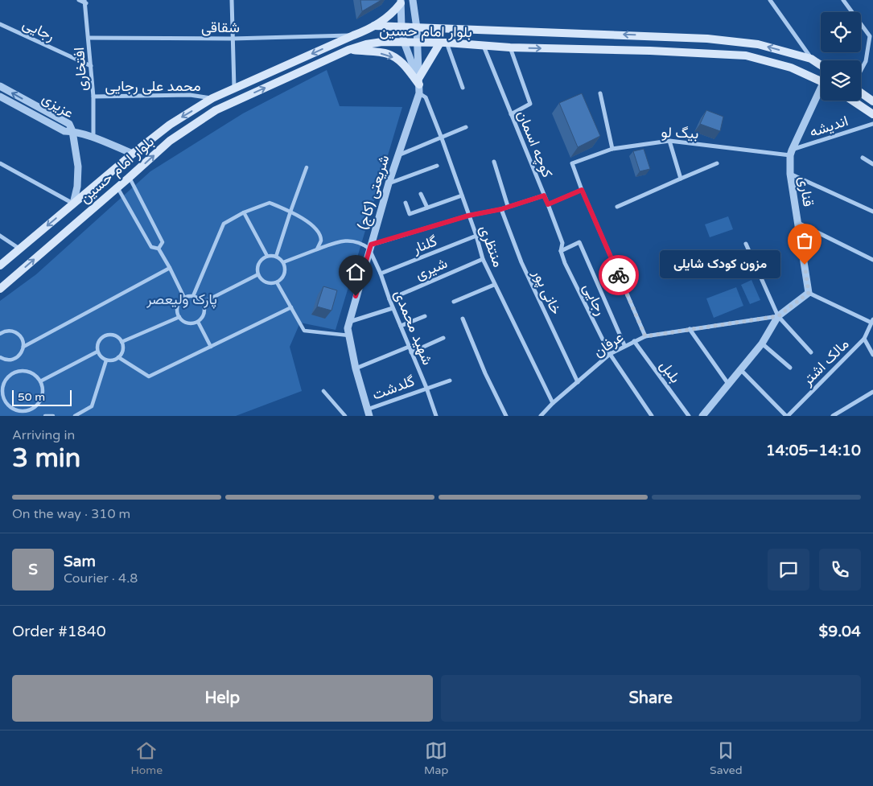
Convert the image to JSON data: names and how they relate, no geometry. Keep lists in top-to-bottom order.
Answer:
{
  "streets": {
    "main road": ["بلوار امام حسین"],
    "street": [
      "شقاقی",
      "رجایی",
      "افتخاری",
      "محمد علی رجایی",
      "عزیزی",
      "اندیشه",
      "بیگ لو",
      "کوچه اسمان",
      "قناری",
      "شریعتی (کاج)",
      "گلنار",
      "منتظری",
      "شیری",
      "خانی پور",
      "شهید محمدی",
      "عرفان",
      "مالک اشتر",
      "بلبل",
      "گلدشت"
    ]
  },
  "crossings": [
    ["شقاقی", "بلوار امام حسین"],
    ["شقاقی", "افتخاری"],
    ["رجایی", "افتخاری"],
    ["رجایی", "کوچه اسمان"],
    ["رجایی", "عرفان"],
    ["بلوار امام حسین", "محمد علی رجایی"],
    ["بلوار امام حسین", "کوچه اسمان"],
    ["بلوار امام حسین", "شریعتی (کاج)"],
    ["افتخاری", "محمد علی رجایی"],
    ["اندیشه", "بیگ لو"],
    ["اندیشه", "قناری"],
    ["بیگ لو", "قناری"],
    ["شریعتی (کاج)", "منتظری"],
    ["شریعتی (کاج)", "شهید محمدی"],
    ["شریعتی (کاج)", "گلدشت"],
    ["گلنار", "منتظری"],
    ["گلنار", "شهید محمدی"],
    ["منتظری", "شیری"],
    ["منتظری", "عرفان"],
    ["شیری", "شهید محمدی"],
    ["خانی پور", "عرفان"],
    ["شهید محمدی", "گلدشت"],
    ["عرفان", "بلبل"]
  ],
  "parks": ["پارک ولیعصر"],
  "places": ["مزون کودک شایلی"],
  "scale_bar": "50 m",
  "page": {
    "bubble": "مزون کودک شایلی",
    "scale": "50 m",
    "heading": ["3 min", "Arriving in", "14:05–14:10"],
    "panel": [
      "Sam",
      "Courier · 4.8",
      "Order #1840",
      "$9.04"
    ],
    "bar": "On the way · 310 m",
    "round": "S",
    "buttons": ["Help", "Share"],
    "tabs": ["Home", "Map", "Saved"]
  }
}
